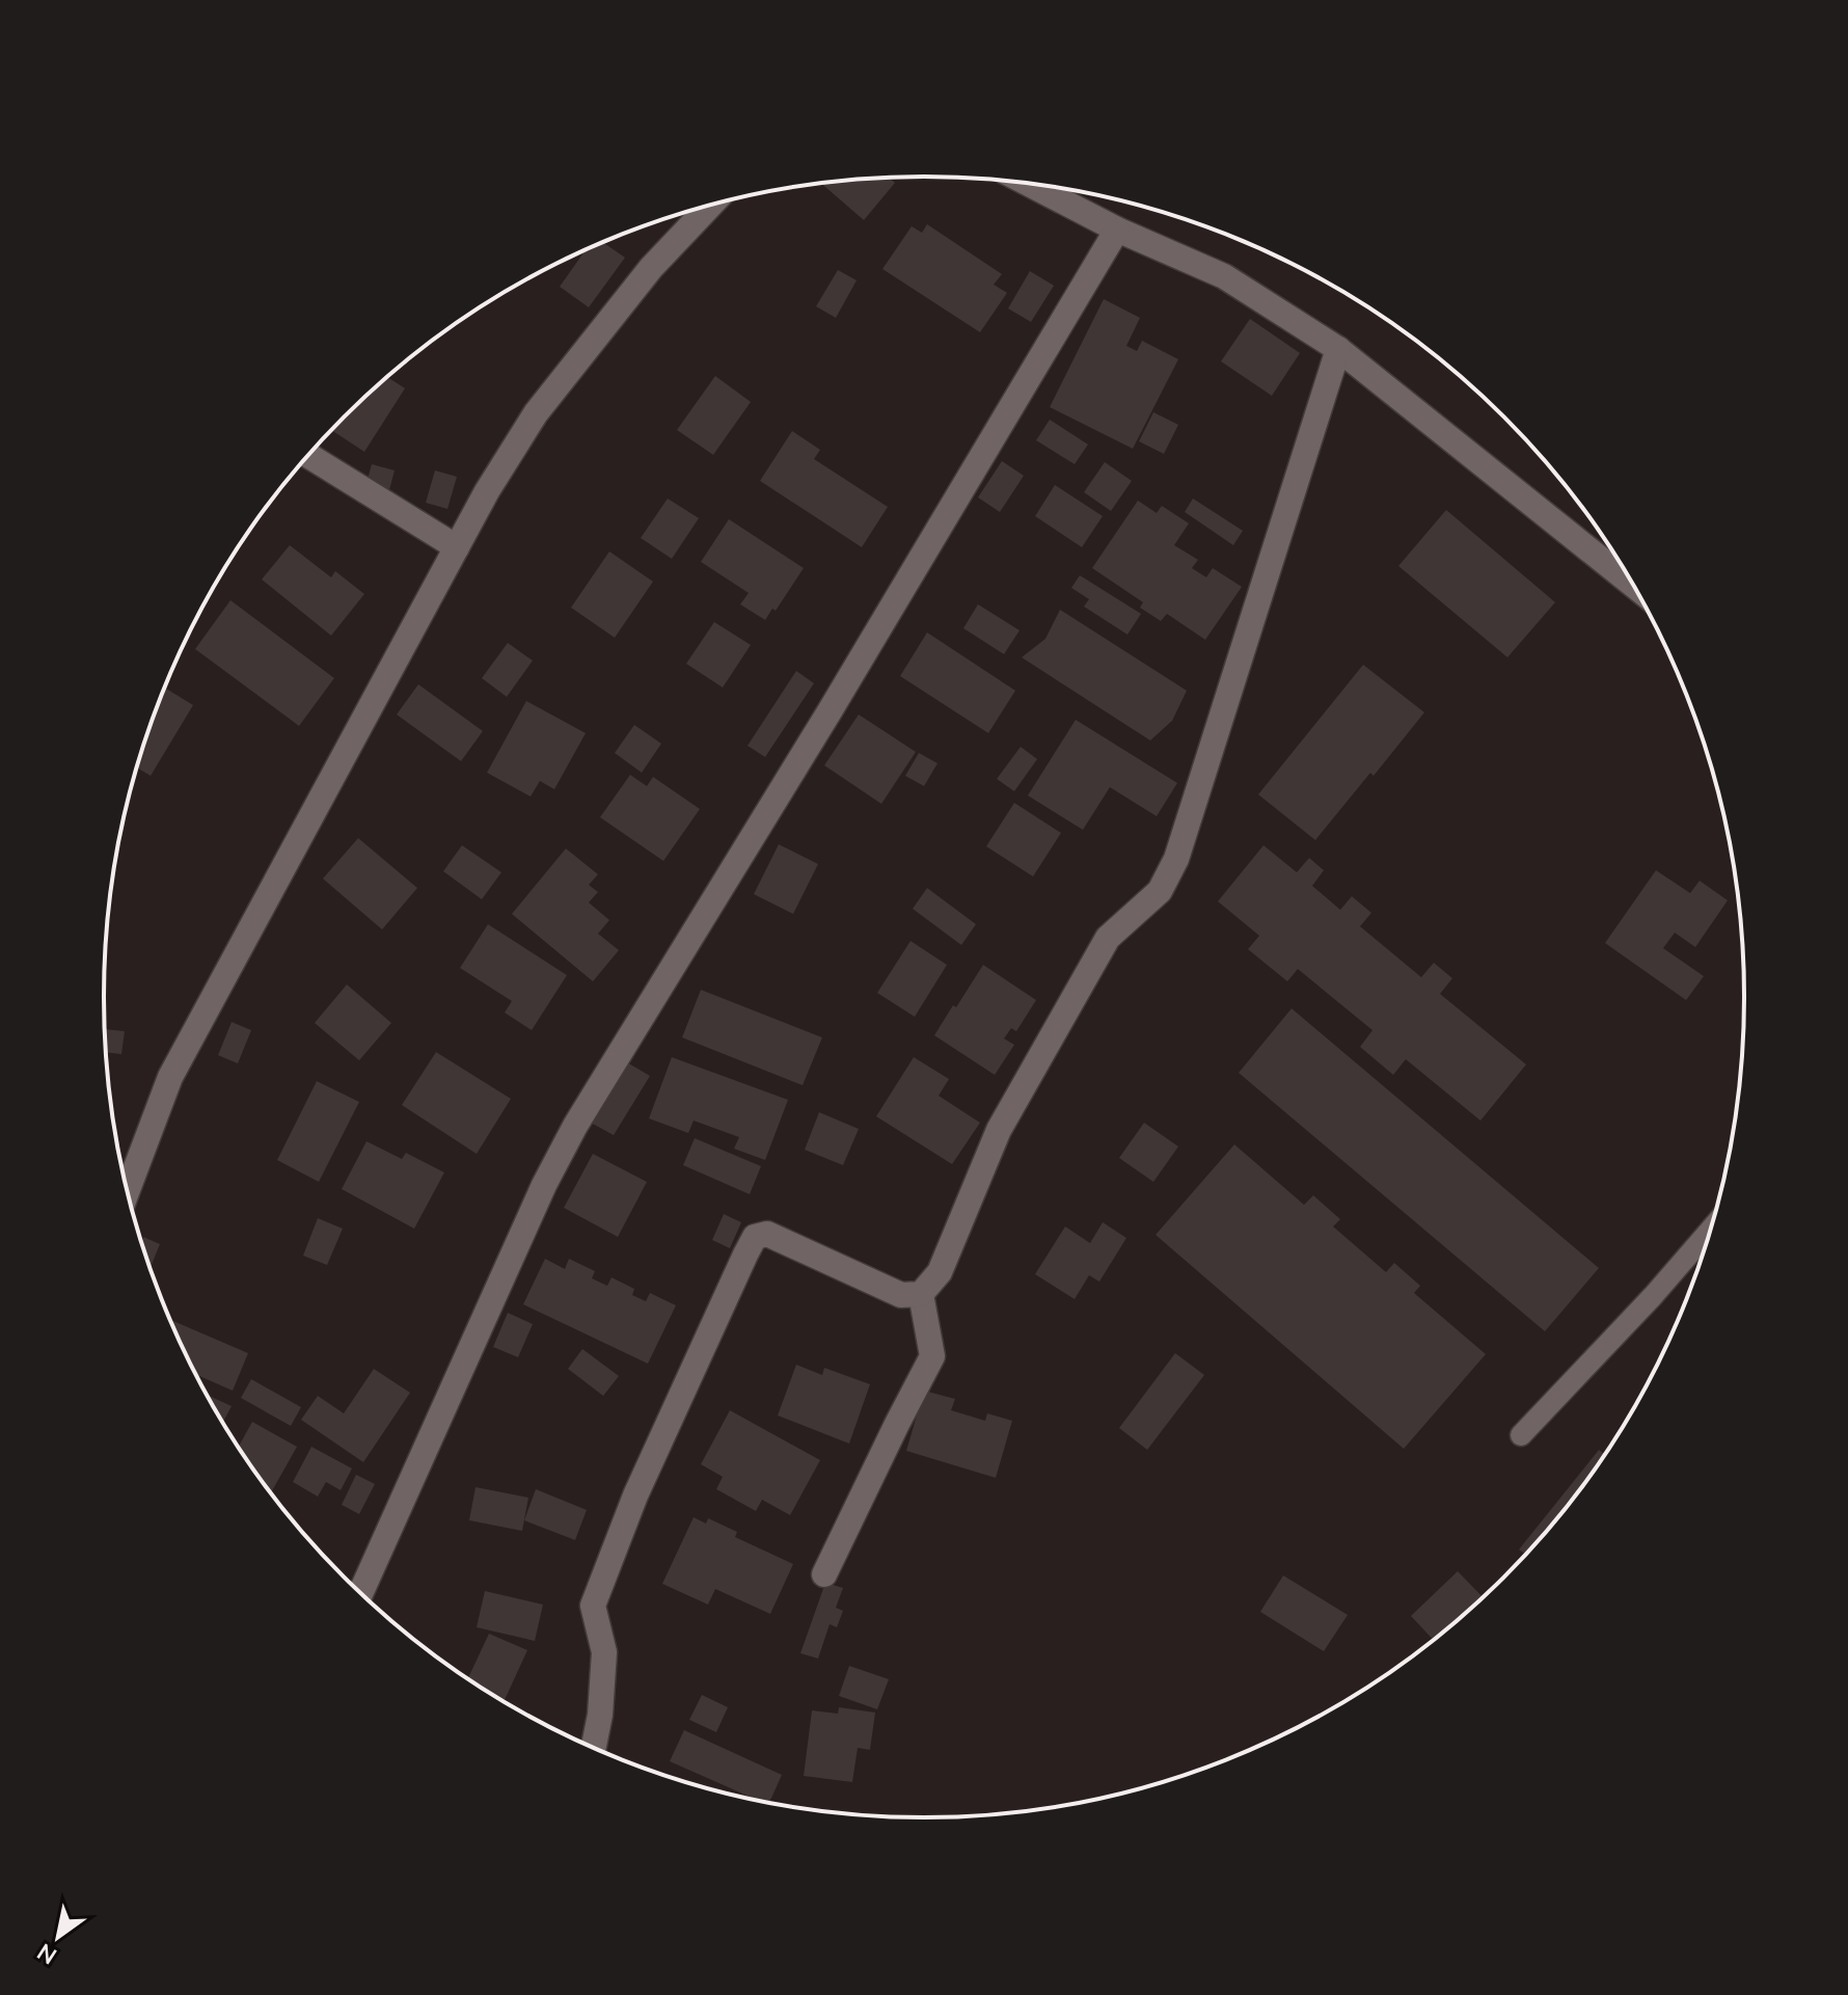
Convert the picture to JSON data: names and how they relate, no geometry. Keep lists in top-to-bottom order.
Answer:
{
  "north": "bottom left"
}
